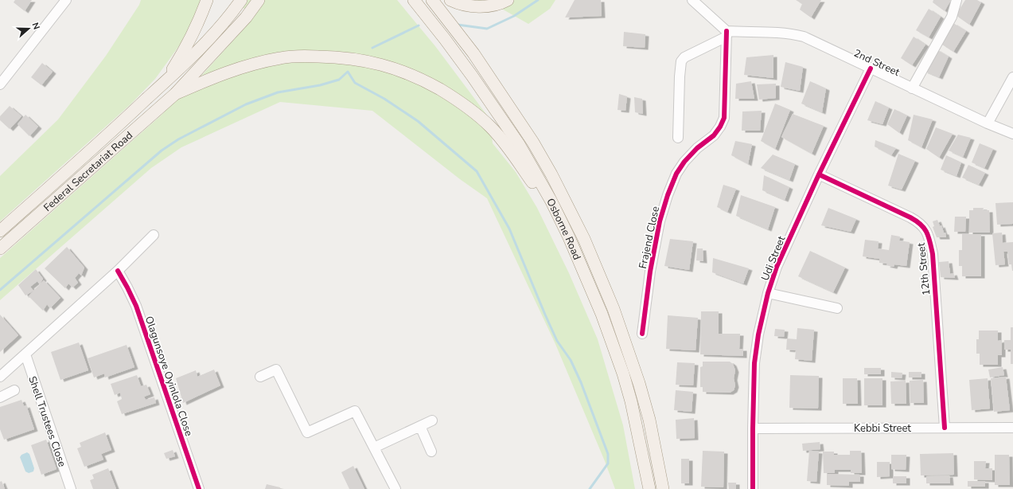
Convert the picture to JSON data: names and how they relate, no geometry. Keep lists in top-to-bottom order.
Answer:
{
  "streets": {
    "main road": ["Federal Secretariat Road", "Osborne Road"],
    "street": [
      "2nd Street",
      "Frajend Close",
      "Udi Street",
      "12th Street",
      "Olagunsoye Oyinlola Close",
      "Shell Trustees Close",
      "Kebbi Street"
    ]
  },
  "crossings": [
    ["2nd Street", "Frajend Close"],
    ["2nd Street", "Udi Street"],
    ["Federal Secretariat Road", "Osborne Road"],
    ["Udi Street", "12th Street"],
    ["Udi Street", "Kebbi Street"],
    ["12th Street", "Kebbi Street"]
  ],
  "north": "right"
}
